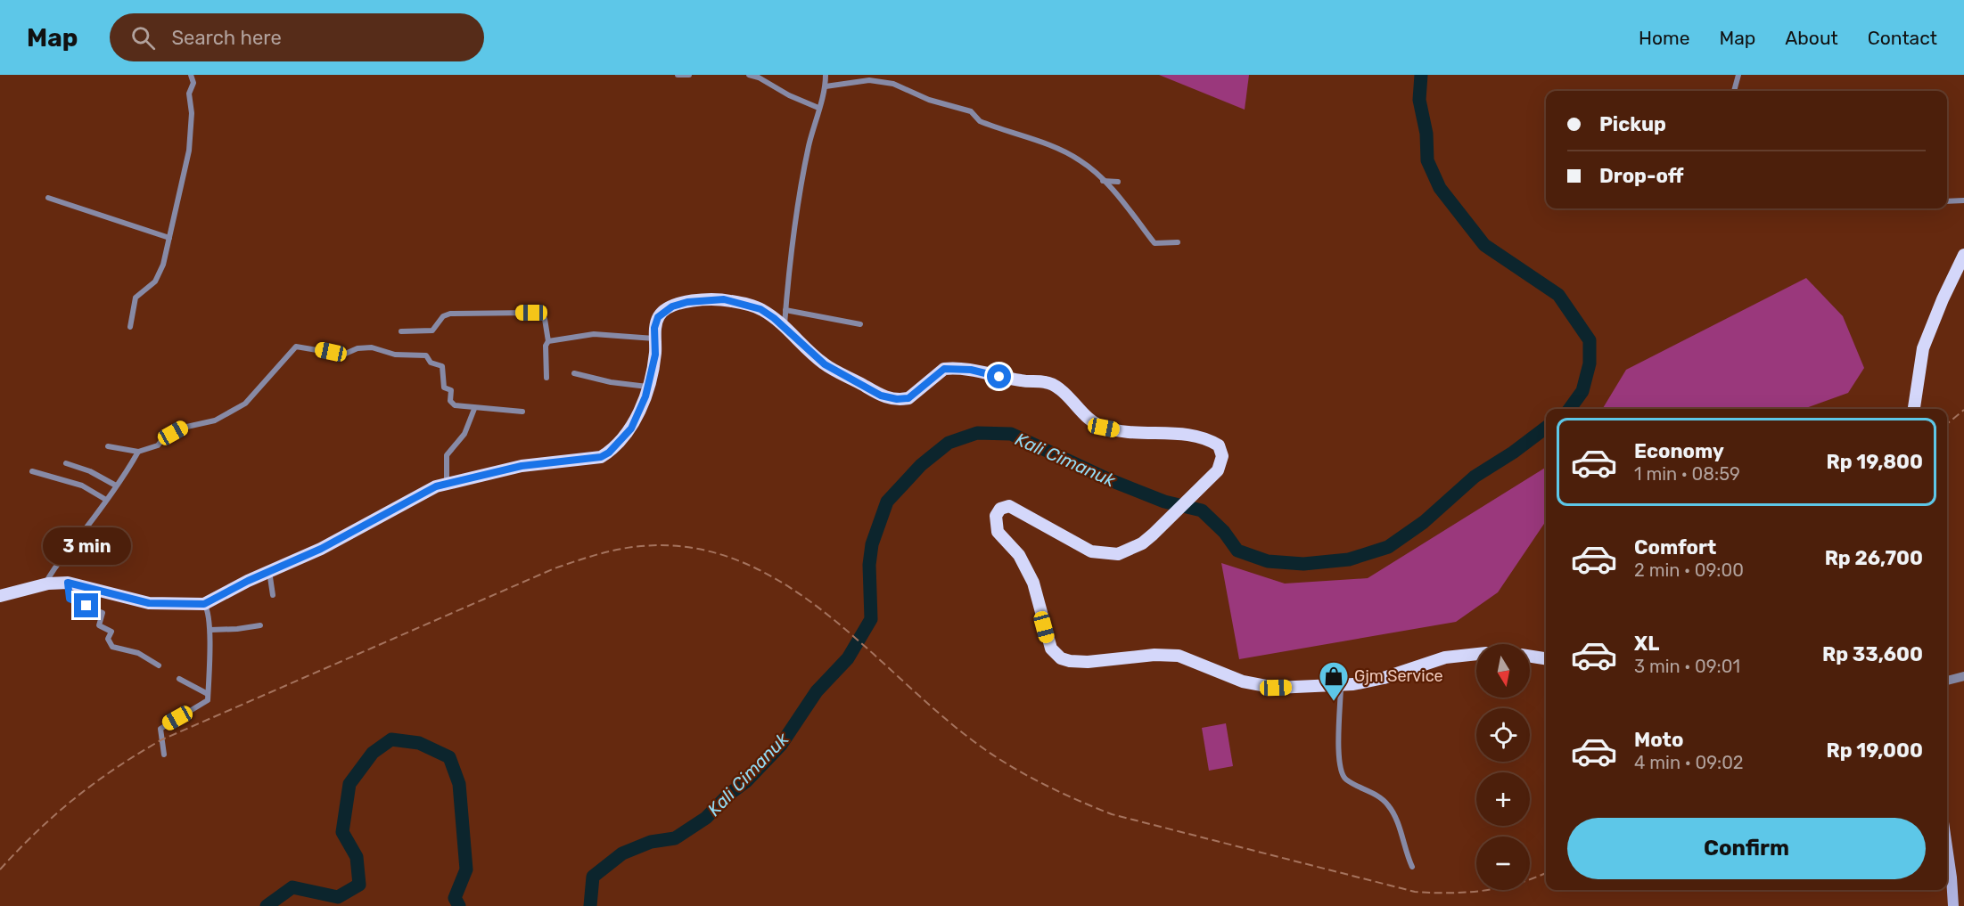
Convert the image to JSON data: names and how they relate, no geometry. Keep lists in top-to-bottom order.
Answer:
{
  "water": ["Kali Cimanuk"],
  "places": {
    "shop": ["Gjm Service"]
  },
  "north": "bottom",
  "page": {
    "header": "Map",
    "search": "Search here",
    "nav": [
      "Home",
      "Map",
      "About",
      "Contact"
    ],
    "banner": ["Pickup", "Drop-off"],
    "list": [
      {
        "name": "Economy",
        "note": "1 min · 08:59",
        "value": "Rp 19,800"
      },
      {
        "name": "Comfort",
        "note": "2 min · 09:00",
        "value": "Rp 26,700"
      },
      {
        "name": "XL",
        "note": "3 min · 09:01",
        "value": "Rp 33,600"
      },
      {
        "name": "Moto",
        "note": "4 min · 09:02",
        "value": "Rp 19,000"
      }
    ],
    "bubble": "3 min",
    "map_buttons": ["+", "−"],
    "buttons": "Confirm"
  }
}
